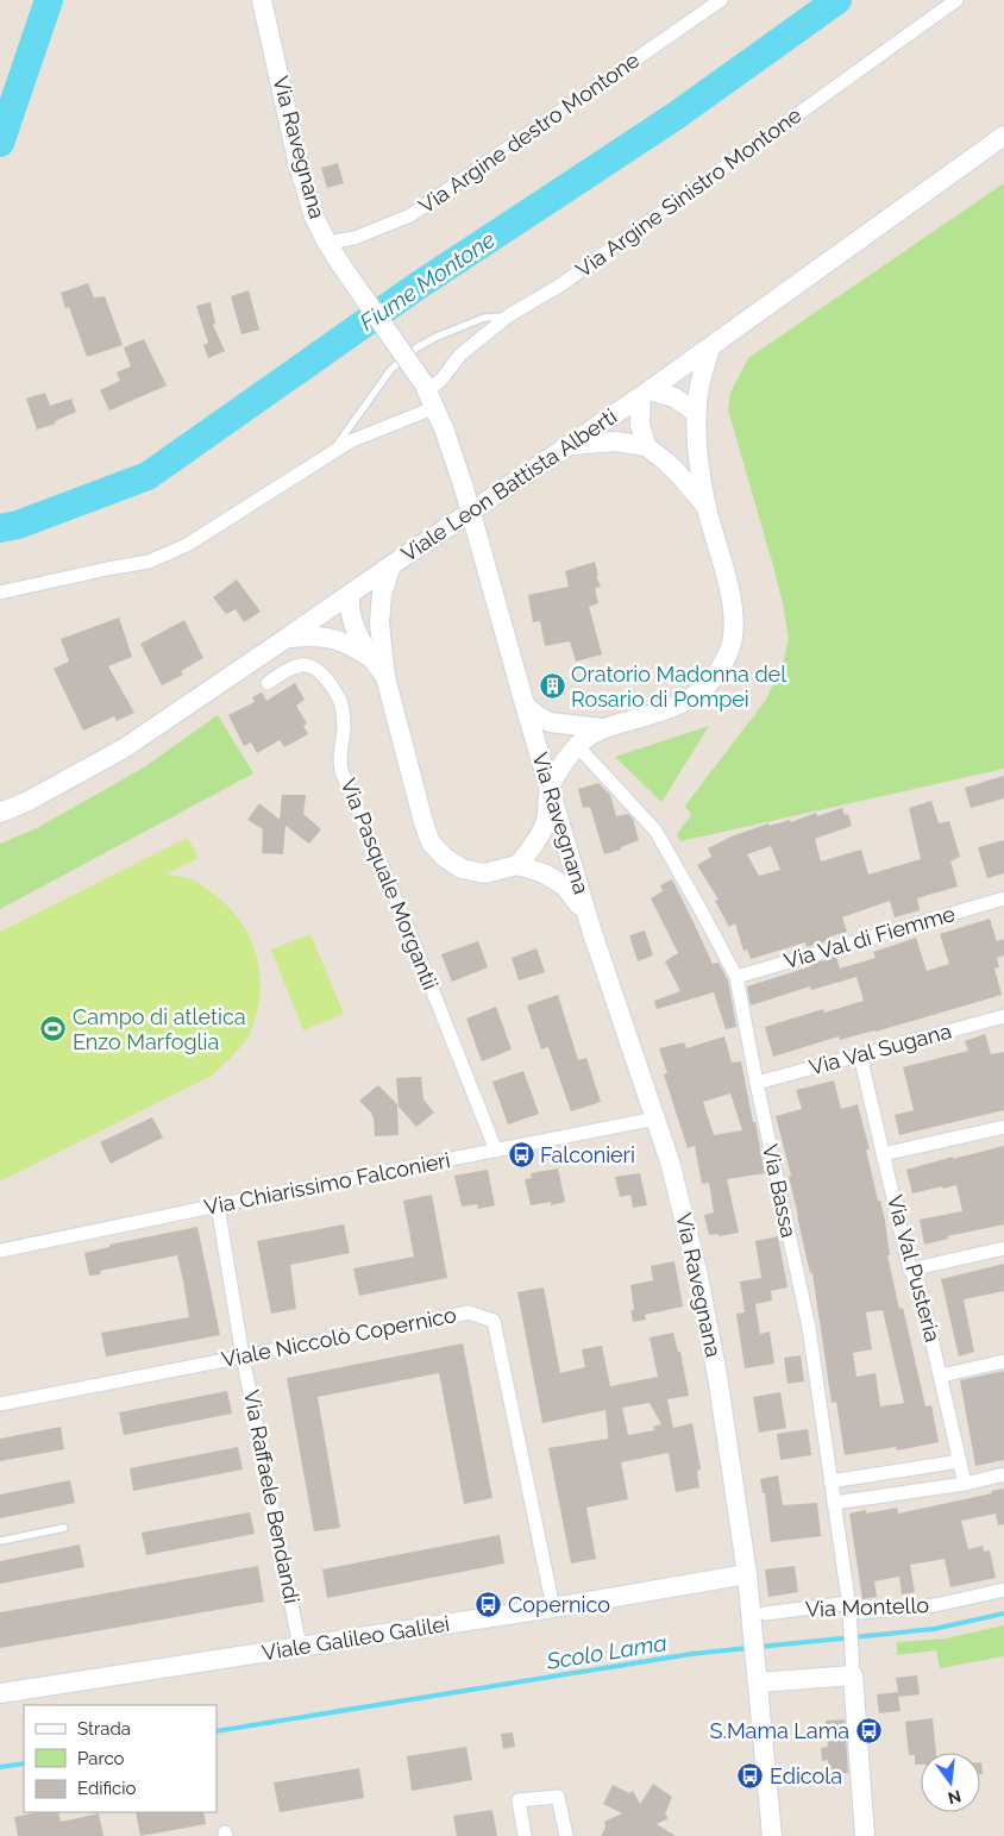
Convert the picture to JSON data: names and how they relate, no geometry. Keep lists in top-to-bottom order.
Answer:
{
  "streets": {
    "main road": ["Via Ravegnana", "Viale Leon Battista Alberti", "Viale Galileo Galilei"],
    "street": [
      "Via Argine destro Montone",
      "Via Argine Sinistro Montone",
      "Via Pasquale Morgantii",
      "Via Val di Fiemme",
      "Via Val Sugana",
      "Via Chiarissimo Falconieri",
      "Via Bassa",
      "Via Val Pusteria",
      "Viale Niccolò Copernico",
      "Via Raffaele Bendandi",
      "Via Montello"
    ]
  },
  "crossings": [
    ["Via Argine destro Montone", "Via Ravegnana"],
    ["Via Ravegnana", "Via Argine Sinistro Montone"],
    ["Via Ravegnana", "Via Chiarissimo Falconieri"],
    ["Via Ravegnana", "Via Montello"],
    ["Via Ravegnana", "Viale Galileo Galilei"],
    ["Via Pasquale Morgantii", "Via Chiarissimo Falconieri"],
    ["Via Val di Fiemme", "Via Bassa"],
    ["Via Val Sugana", "Via Bassa"],
    ["Via Val Sugana", "Via Val Pusteria"],
    ["Via Chiarissimo Falconieri", "Via Raffaele Bendandi"],
    ["Via Bassa", "Via Montello"],
    ["Viale Niccolò Copernico", "Via Raffaele Bendandi"],
    ["Viale Niccolò Copernico", "Viale Galileo Galilei"],
    ["Via Raffaele Bendandi", "Viale Galileo Galilei"]
  ],
  "water": ["Fiume Montone", "Scolo Lama"],
  "places": {
    "building": ["Oratorio Madonna del Rosario di Pompei"],
    "sports": ["Campo di atletica Enzo Marfoglia"],
    "bus stop": [
      "Falconieri",
      "Copernico",
      "S.Mama Lama",
      "Edicola"
    ]
  },
  "legend": ["Strada", "Parco", "Edificio"],
  "north": "bottom"
}
